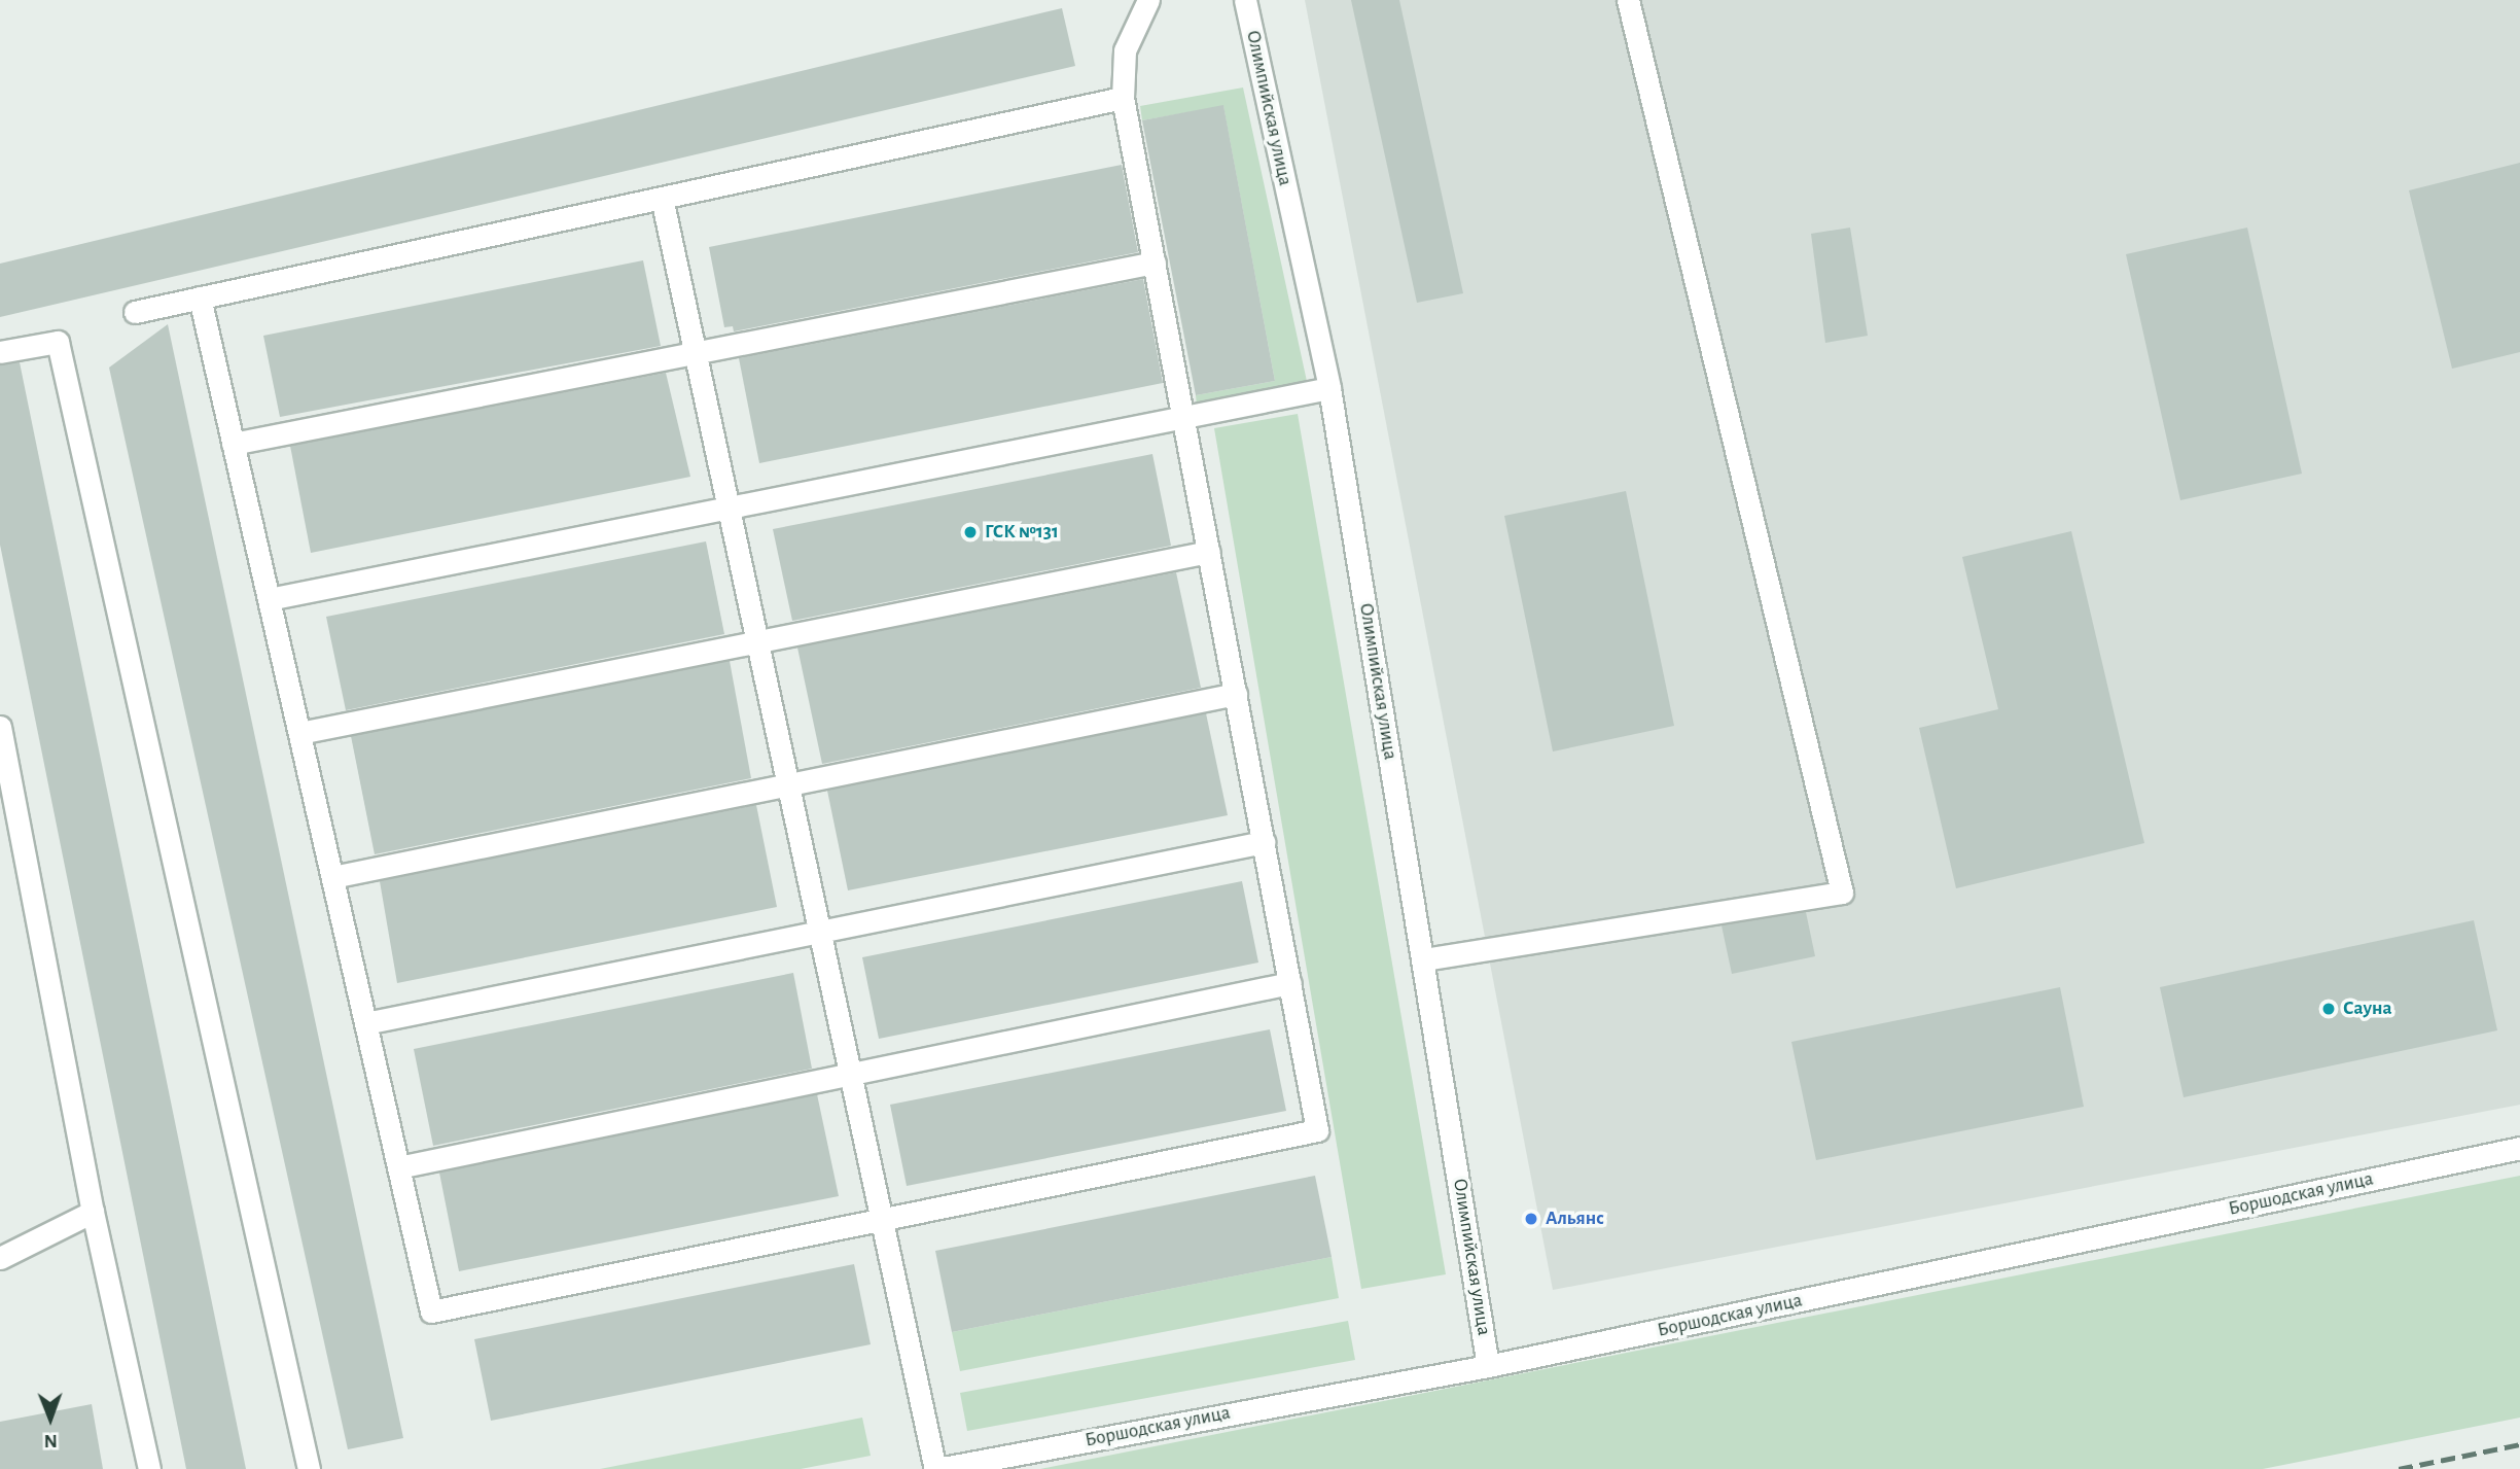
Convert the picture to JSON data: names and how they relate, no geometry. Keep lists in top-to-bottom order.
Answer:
{
  "streets": {
    "street": ["Олимпийская улица", "Боршодская улица"]
  },
  "crossings": [
    ["Олимпийская улица", "Боршодская улица"]
  ],
  "places": ["ГСК №131", "Сауна", "Альянс"],
  "north": "bottom"
}
